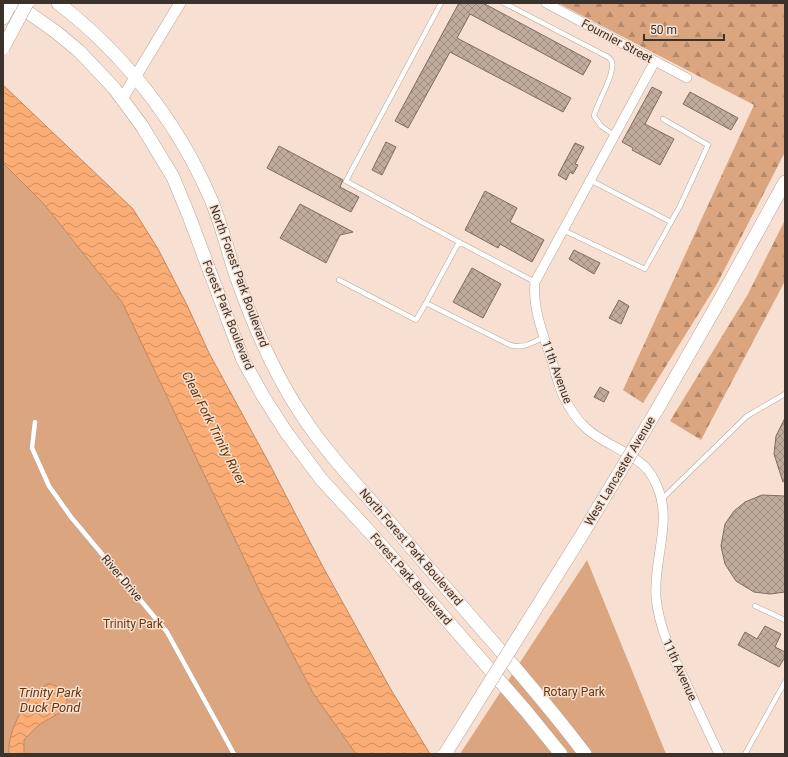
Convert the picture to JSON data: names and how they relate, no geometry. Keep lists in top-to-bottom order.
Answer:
{
  "streets": {
    "main road": ["North Forest Park Boulevard", "Forest Park Boulevard", "West Lancaster Avenue"],
    "street": ["Fournier Street", "11th Avenue"],
    "lane": ["River Drive"]
  },
  "water": ["Clear Fork Trinity River", "Trinity Park Duck Pond"],
  "parks": ["Trinity Park", "Rotary Park"],
  "scale_bar": "50 m"
}
